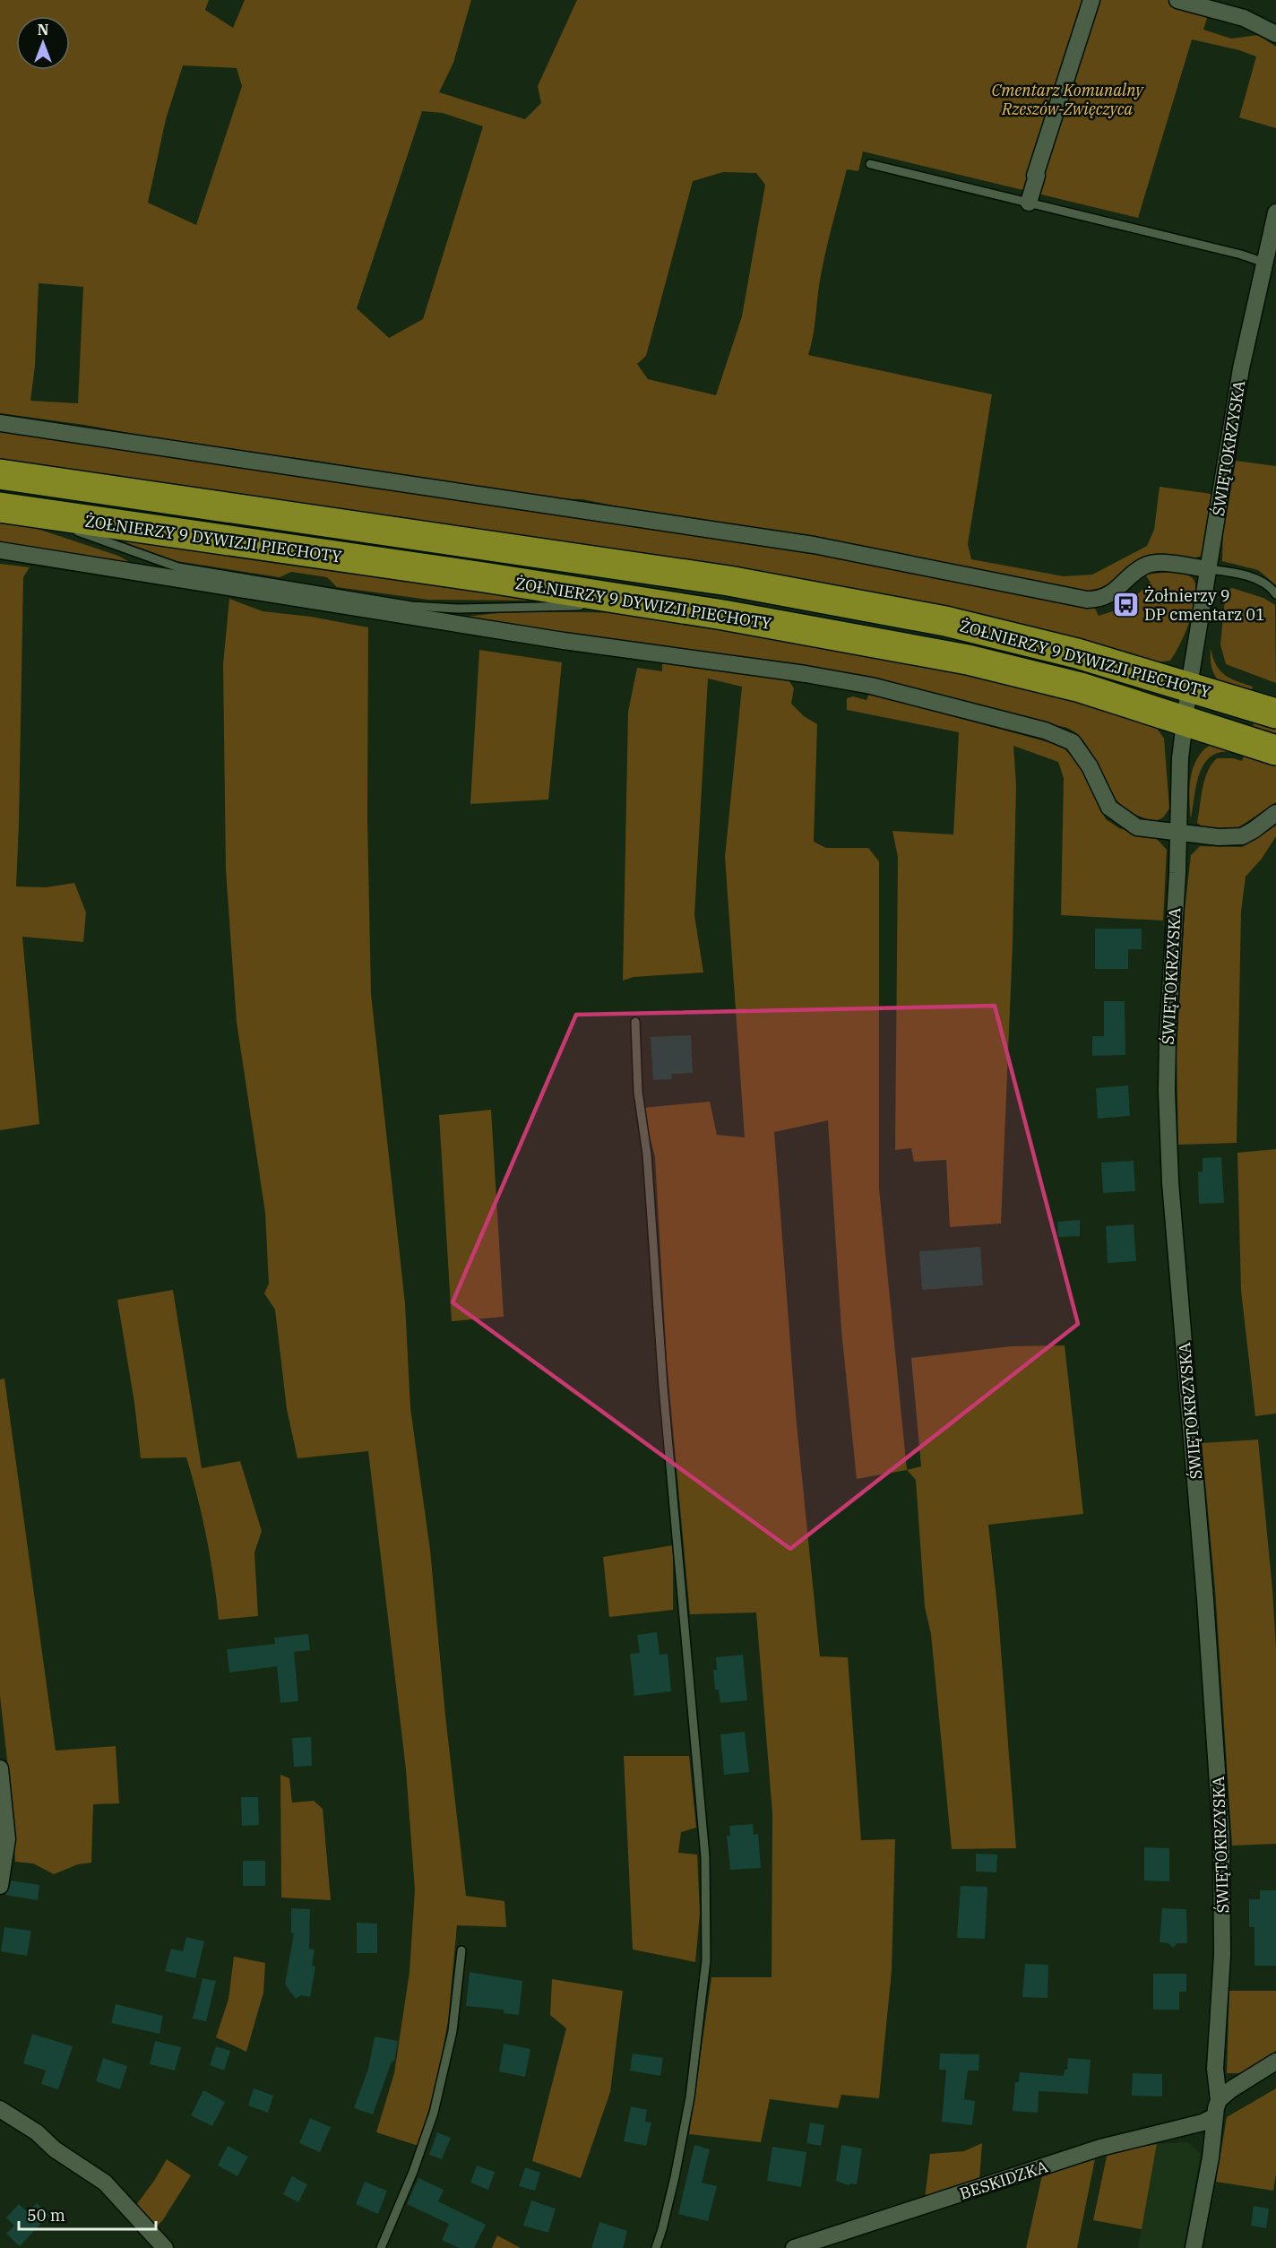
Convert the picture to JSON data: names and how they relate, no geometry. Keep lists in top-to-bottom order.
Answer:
{
  "streets": {
    "highway": ["ŻOŁNIERZY 9 DYWIZJI PIECHOTY"],
    "street": ["ŚWIĘTOKRZYSKA", "BESKIDZKA"]
  },
  "crossings": [
    ["ŚWIĘTOKRZYSKA", "ŻOŁNIERZY 9 DYWIZJI PIECHOTY"],
    ["ŚWIĘTOKRZYSKA", "BESKIDZKA"]
  ],
  "parks": ["Cmentarz Komunalny Rzeszów-Zwięczyca"],
  "places": {
    "bus stop": ["Żołnierzy 9 DP cmentarz 01"]
  },
  "scale_bar": "50 m",
  "north": "top"
}
